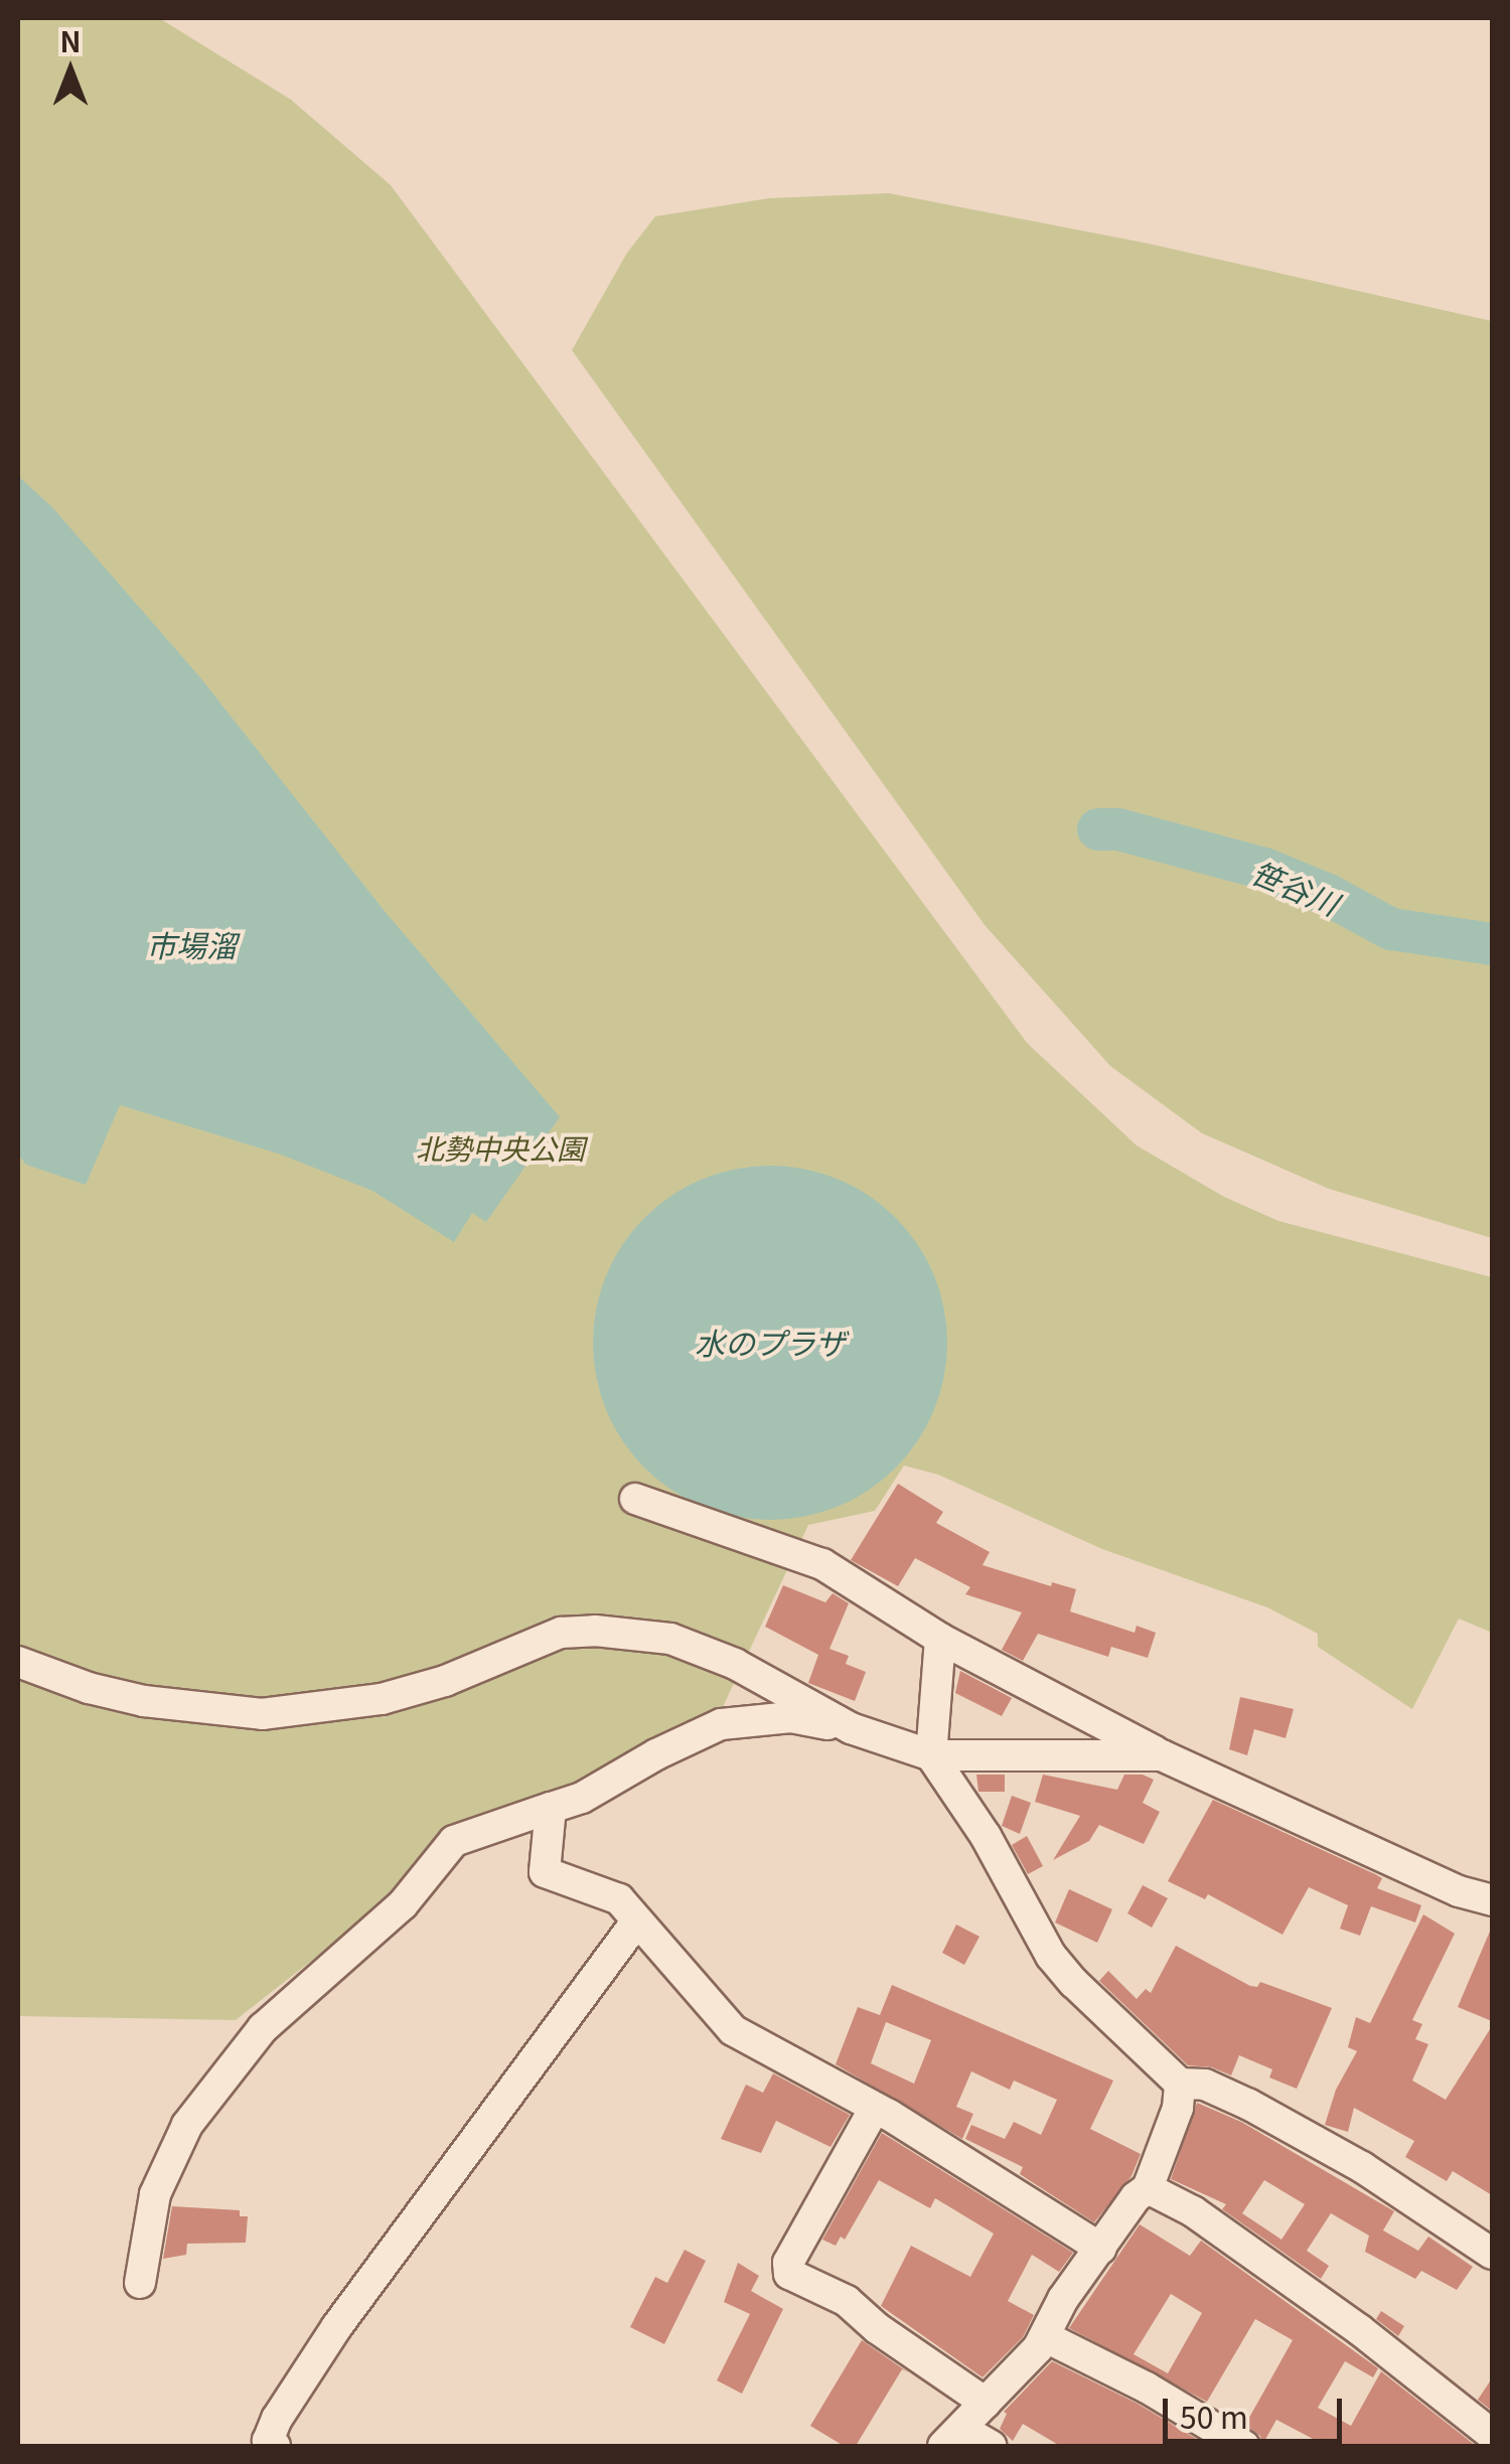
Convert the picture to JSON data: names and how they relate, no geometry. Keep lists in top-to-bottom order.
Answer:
{
  "water": ["笹谷川", "市場溜", "水のプラザ"],
  "parks": ["北勢中央公園"],
  "scale_bar": "50 m",
  "north": "top"
}
